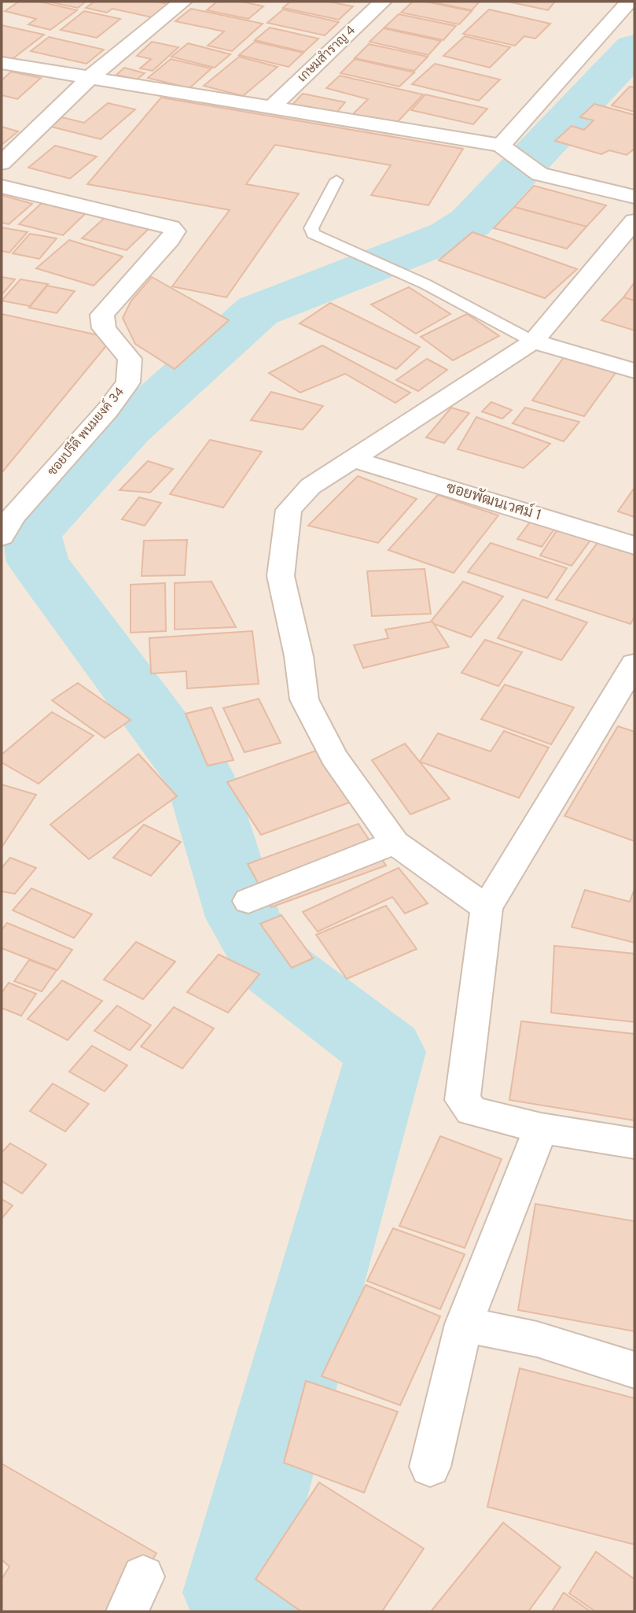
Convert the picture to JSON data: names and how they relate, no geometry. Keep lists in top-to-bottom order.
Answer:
{
  "streets": {
    "street": ["เกษมสำราญ 4", "ซอยปรีดี พนมยงค์ 34", "ซอยพัฒนเวศม์ 1"]
  }
}
